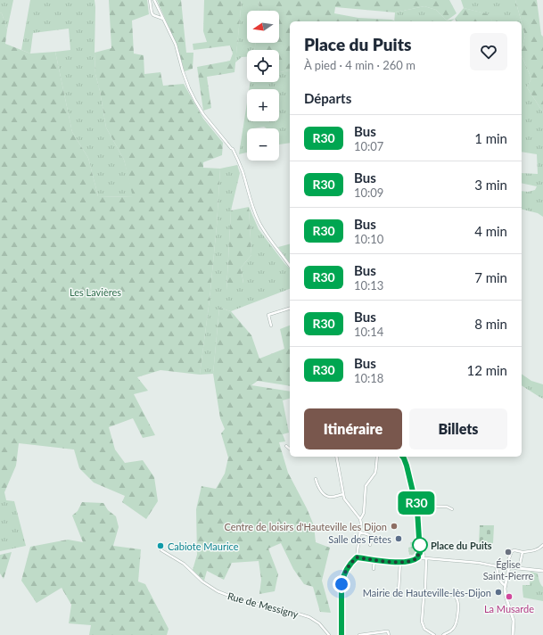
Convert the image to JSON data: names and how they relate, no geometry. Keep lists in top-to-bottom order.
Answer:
{
  "streets": {
    "street": ["Rue de Messigny"]
  },
  "parks": ["Les Lavières"],
  "places": [
    "Centre de loisirs d'Hauteville les Dijon",
    "Salle des Fêtes",
    "Place du Puits",
    "Cabiote Maurice",
    "Église Saint-Pierre",
    "Mairie de Hauteville-lès-Dijon",
    "La Musarde"
  ],
  "lines": ["bus line R30"],
  "north": "left",
  "page": {
    "on_map": "R30",
    "map_buttons": ["+", "−"],
    "heading": [
      ["Place du Puits", "À pied · 4 min · 260 m"],
      "Départs"
    ],
    "list": [
      {
        "mark": "R30",
        "name": "Bus",
        "note": "10:07",
        "value": "1 min"
      },
      {
        "mark": "R30",
        "name": "Bus",
        "note": "10:09",
        "value": "3 min"
      },
      {
        "mark": "R30",
        "name": "Bus",
        "note": "10:10",
        "value": "4 min"
      },
      {
        "mark": "R30",
        "name": "Bus",
        "note": "10:13",
        "value": "7 min"
      },
      {
        "mark": "R30",
        "name": "Bus",
        "note": "10:14",
        "value": "8 min"
      },
      {
        "mark": "R30",
        "name": "Bus",
        "note": "10:18",
        "value": "12 min"
      }
    ],
    "buttons": ["Itinéraire", "Billets"]
  }
}
